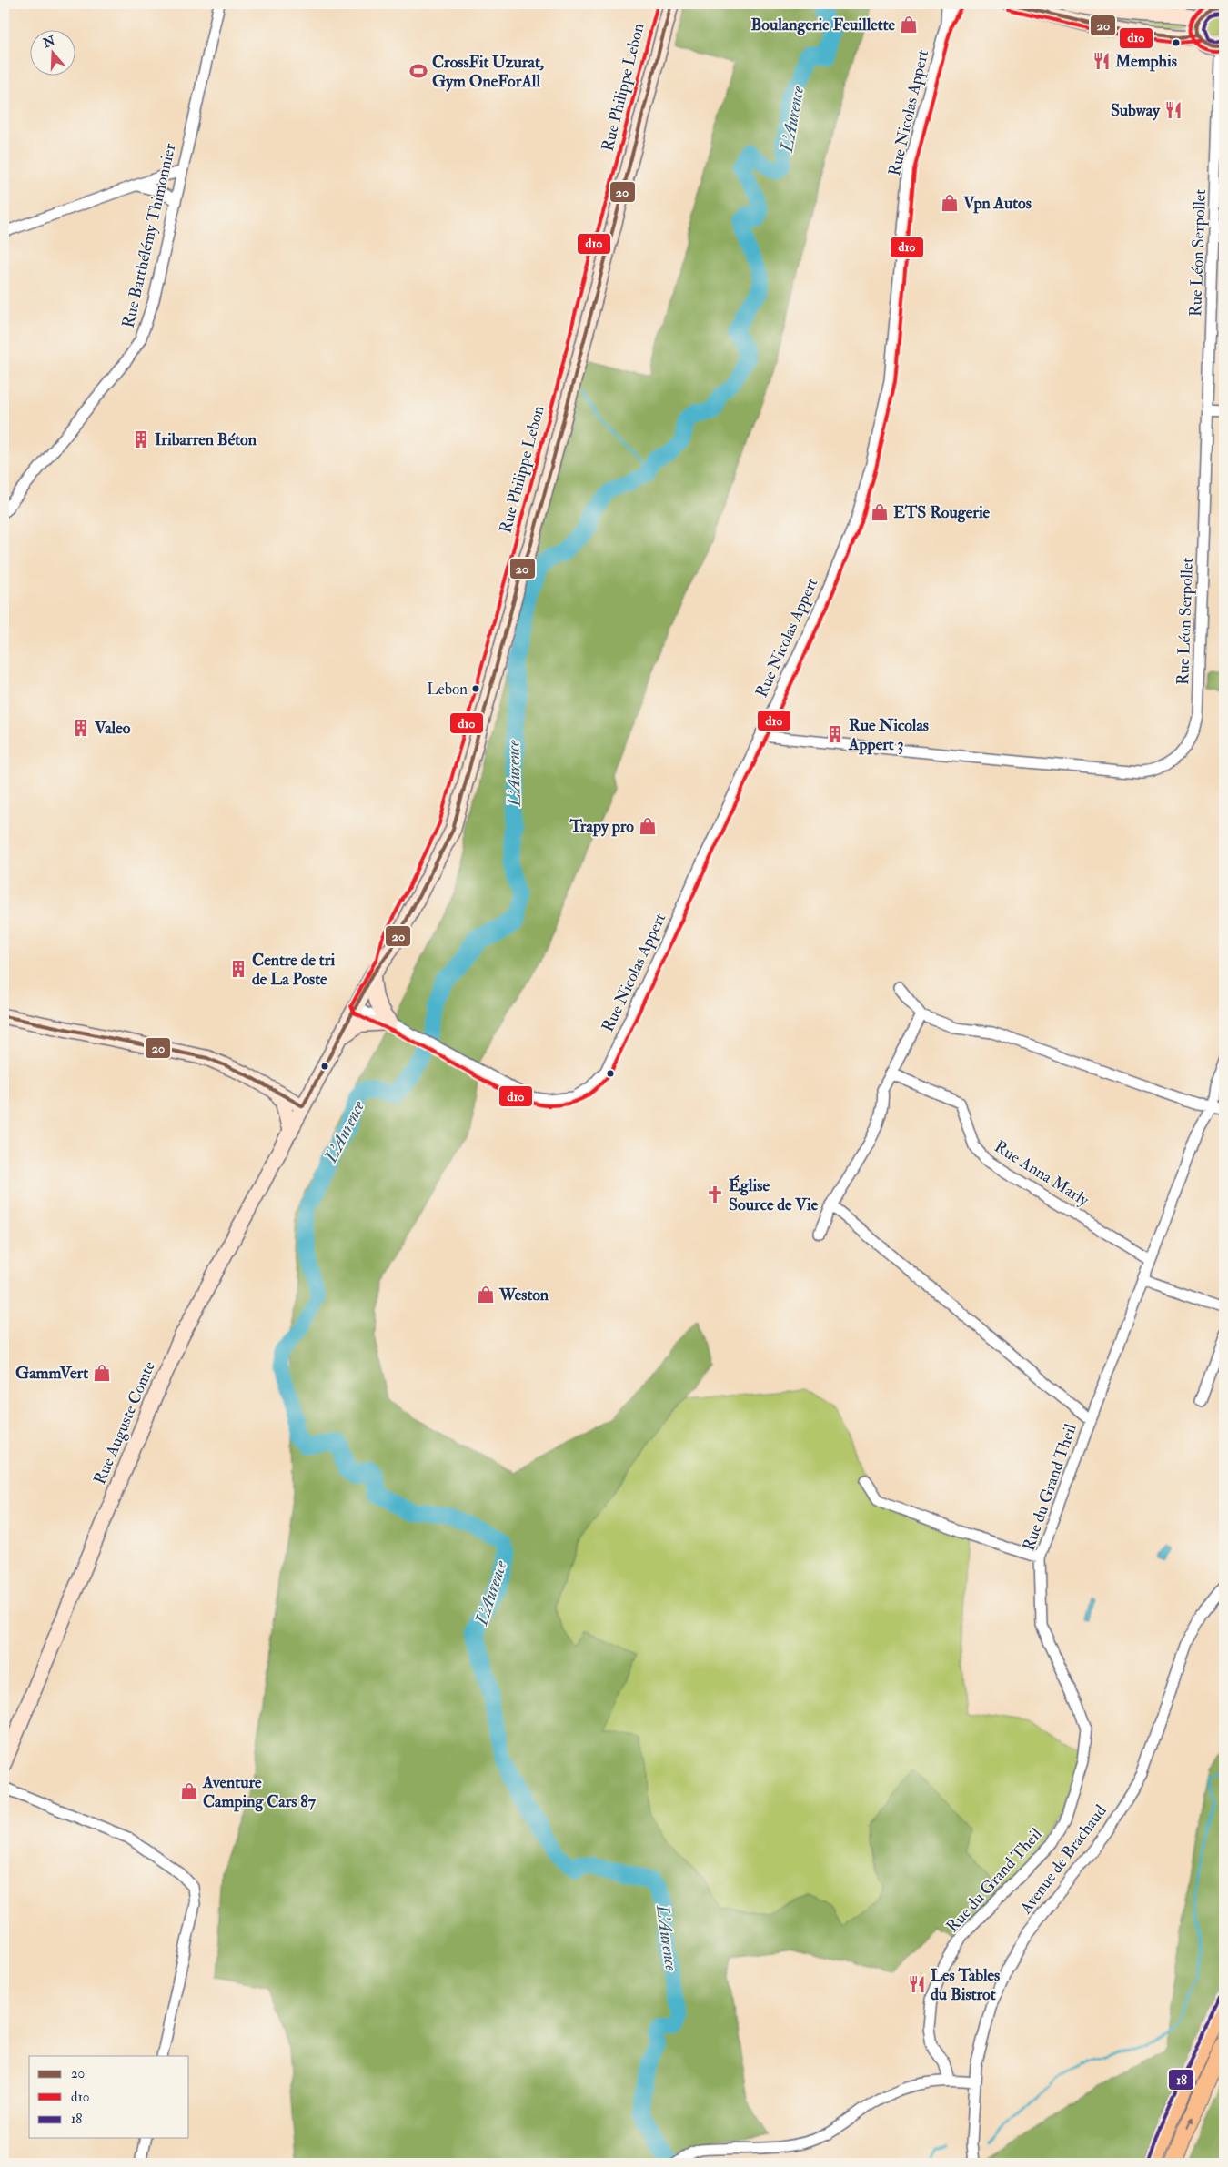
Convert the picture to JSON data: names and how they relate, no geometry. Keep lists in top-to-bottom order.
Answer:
{
  "streets": {
    "street": [
      "Rue Philippe Lebon",
      "Rue Nicolas Appert",
      "Rue Barthélémy Thimonnier",
      "Rue Léon Serpollet",
      "Rue Anna Marly",
      "Rue Auguste Comte",
      "Rue du Grand Theil",
      "Avenue de Brachaud"
    ]
  },
  "crossings": [
    ["Rue Philippe Lebon", "Rue Nicolas Appert"],
    ["Rue Philippe Lebon", "Rue Auguste Comte"],
    ["Rue Nicolas Appert", "Rue Léon Serpollet"],
    ["Rue Anna Marly", "Rue du Grand Theil"]
  ],
  "water": ["L'Aurence"],
  "places": {
    "shop": [
      "Boulangerie Feuillette",
      "Vpn Autos",
      "ETS Rougerie",
      "Trapy pro",
      "Weston",
      "GammVert",
      "Aventure Camping Cars 87"
    ],
    "restaurant": ["Memphis", "Subway", "Les Tables du Bistrot"],
    "sports": ["CrossFit Uzurat, Gym OneForAll"],
    "building": [
      "Iribarren Béton",
      "Valeo",
      "Rue Nicolas Appert 3",
      "Centre de tri de La Poste"
    ],
    "other": ["Lebon"],
    "church": ["Église Source de Vie"]
  },
  "lines": ["transit line 20", "transit line d10", "transit line 18"],
  "legend": ["20", "d10", "18"],
  "north": "top"
}
